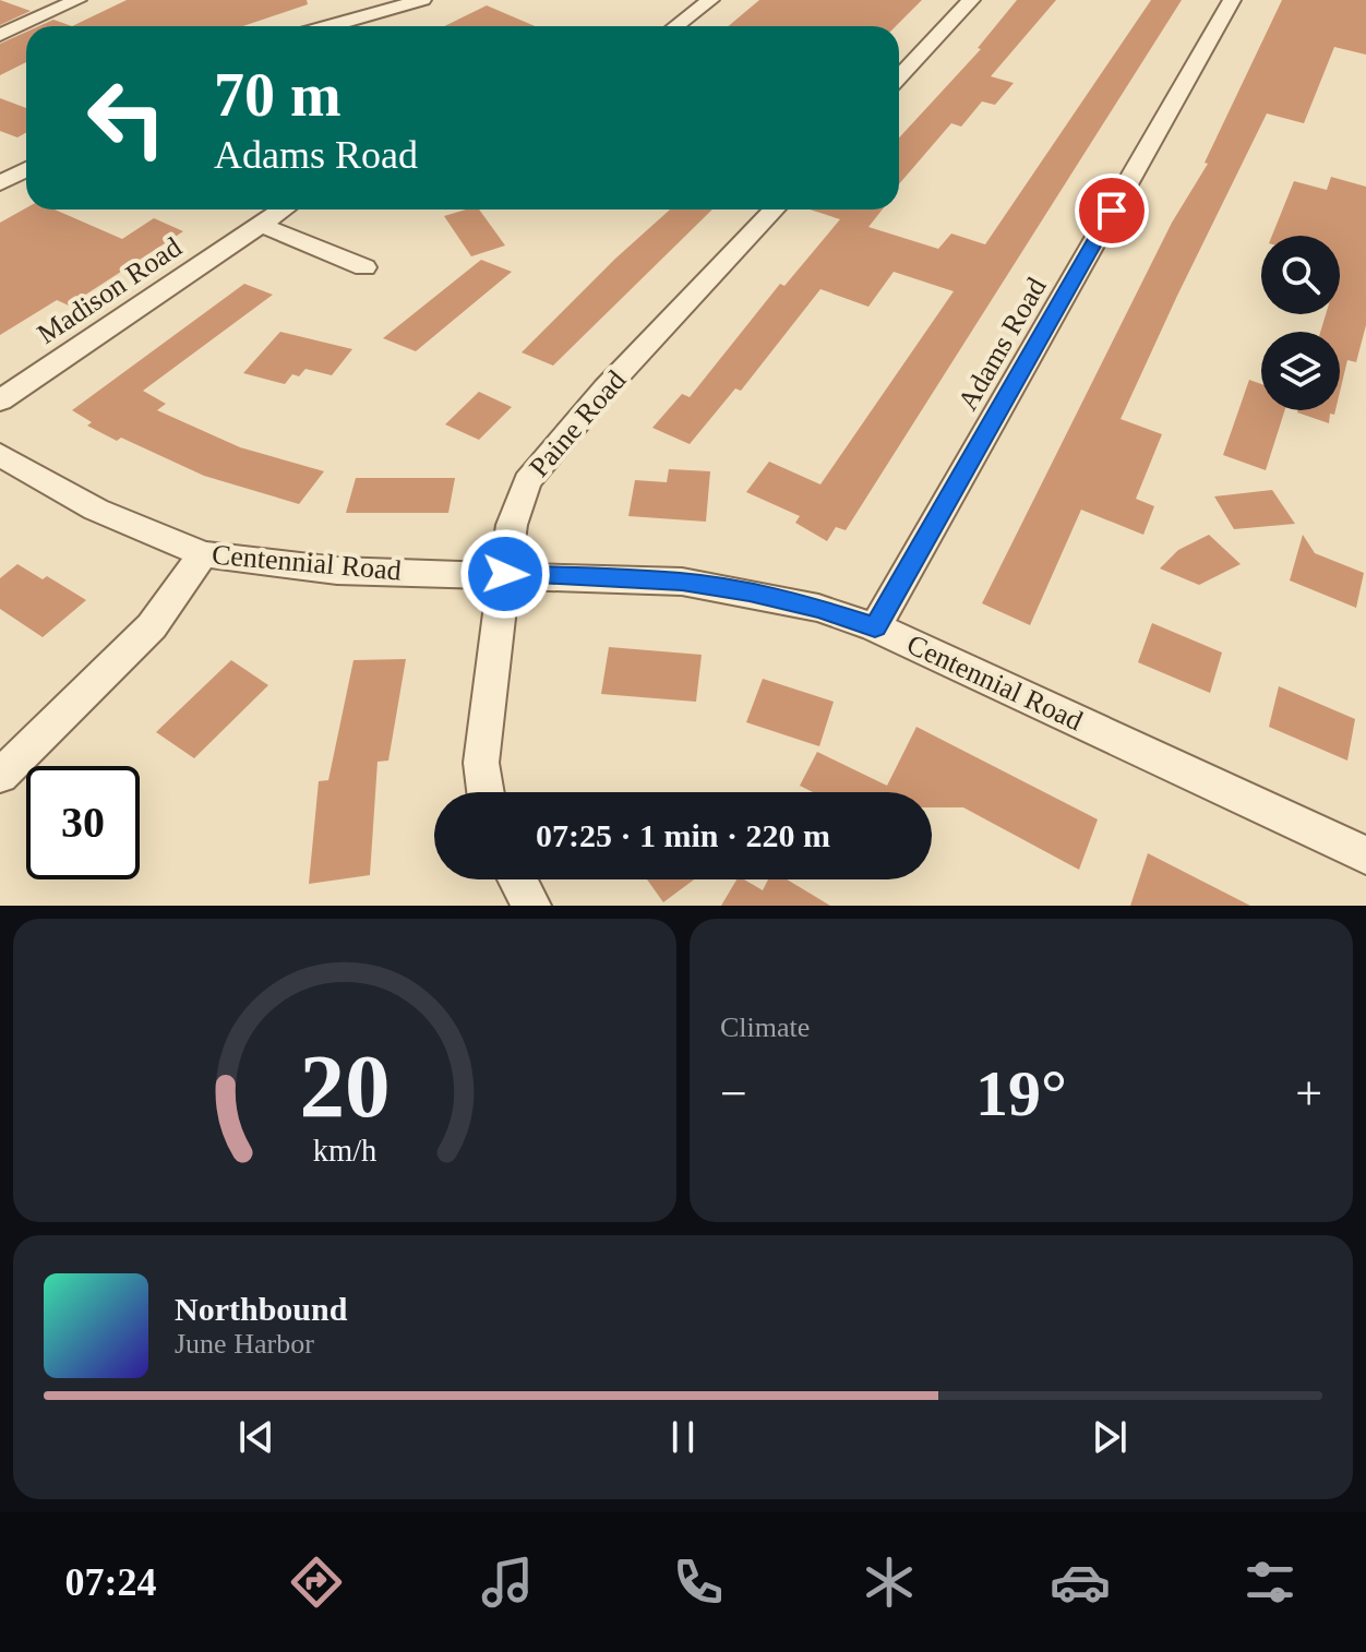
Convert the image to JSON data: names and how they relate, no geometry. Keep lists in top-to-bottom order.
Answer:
{
  "streets": {
    "street": [
      "Madison Road",
      "Adams Road",
      "Paine Road",
      "Centennial Road"
    ]
  },
  "crossings": [
    ["Adams Road", "Centennial Road"],
    ["Paine Road", "Centennial Road"]
  ],
  "page": {
    "turn": ["70 m", "Adams Road"],
    "limit": "30",
    "trip": "07:25 · 1 min · 220 m",
    "tile": "Climate",
    "heat": ["−", "19°", "+"],
    "song": ["Northbound", "June Harbor"],
    "tabs": "07:24",
    "gauge": ["20", "km/h"]
  }
}
